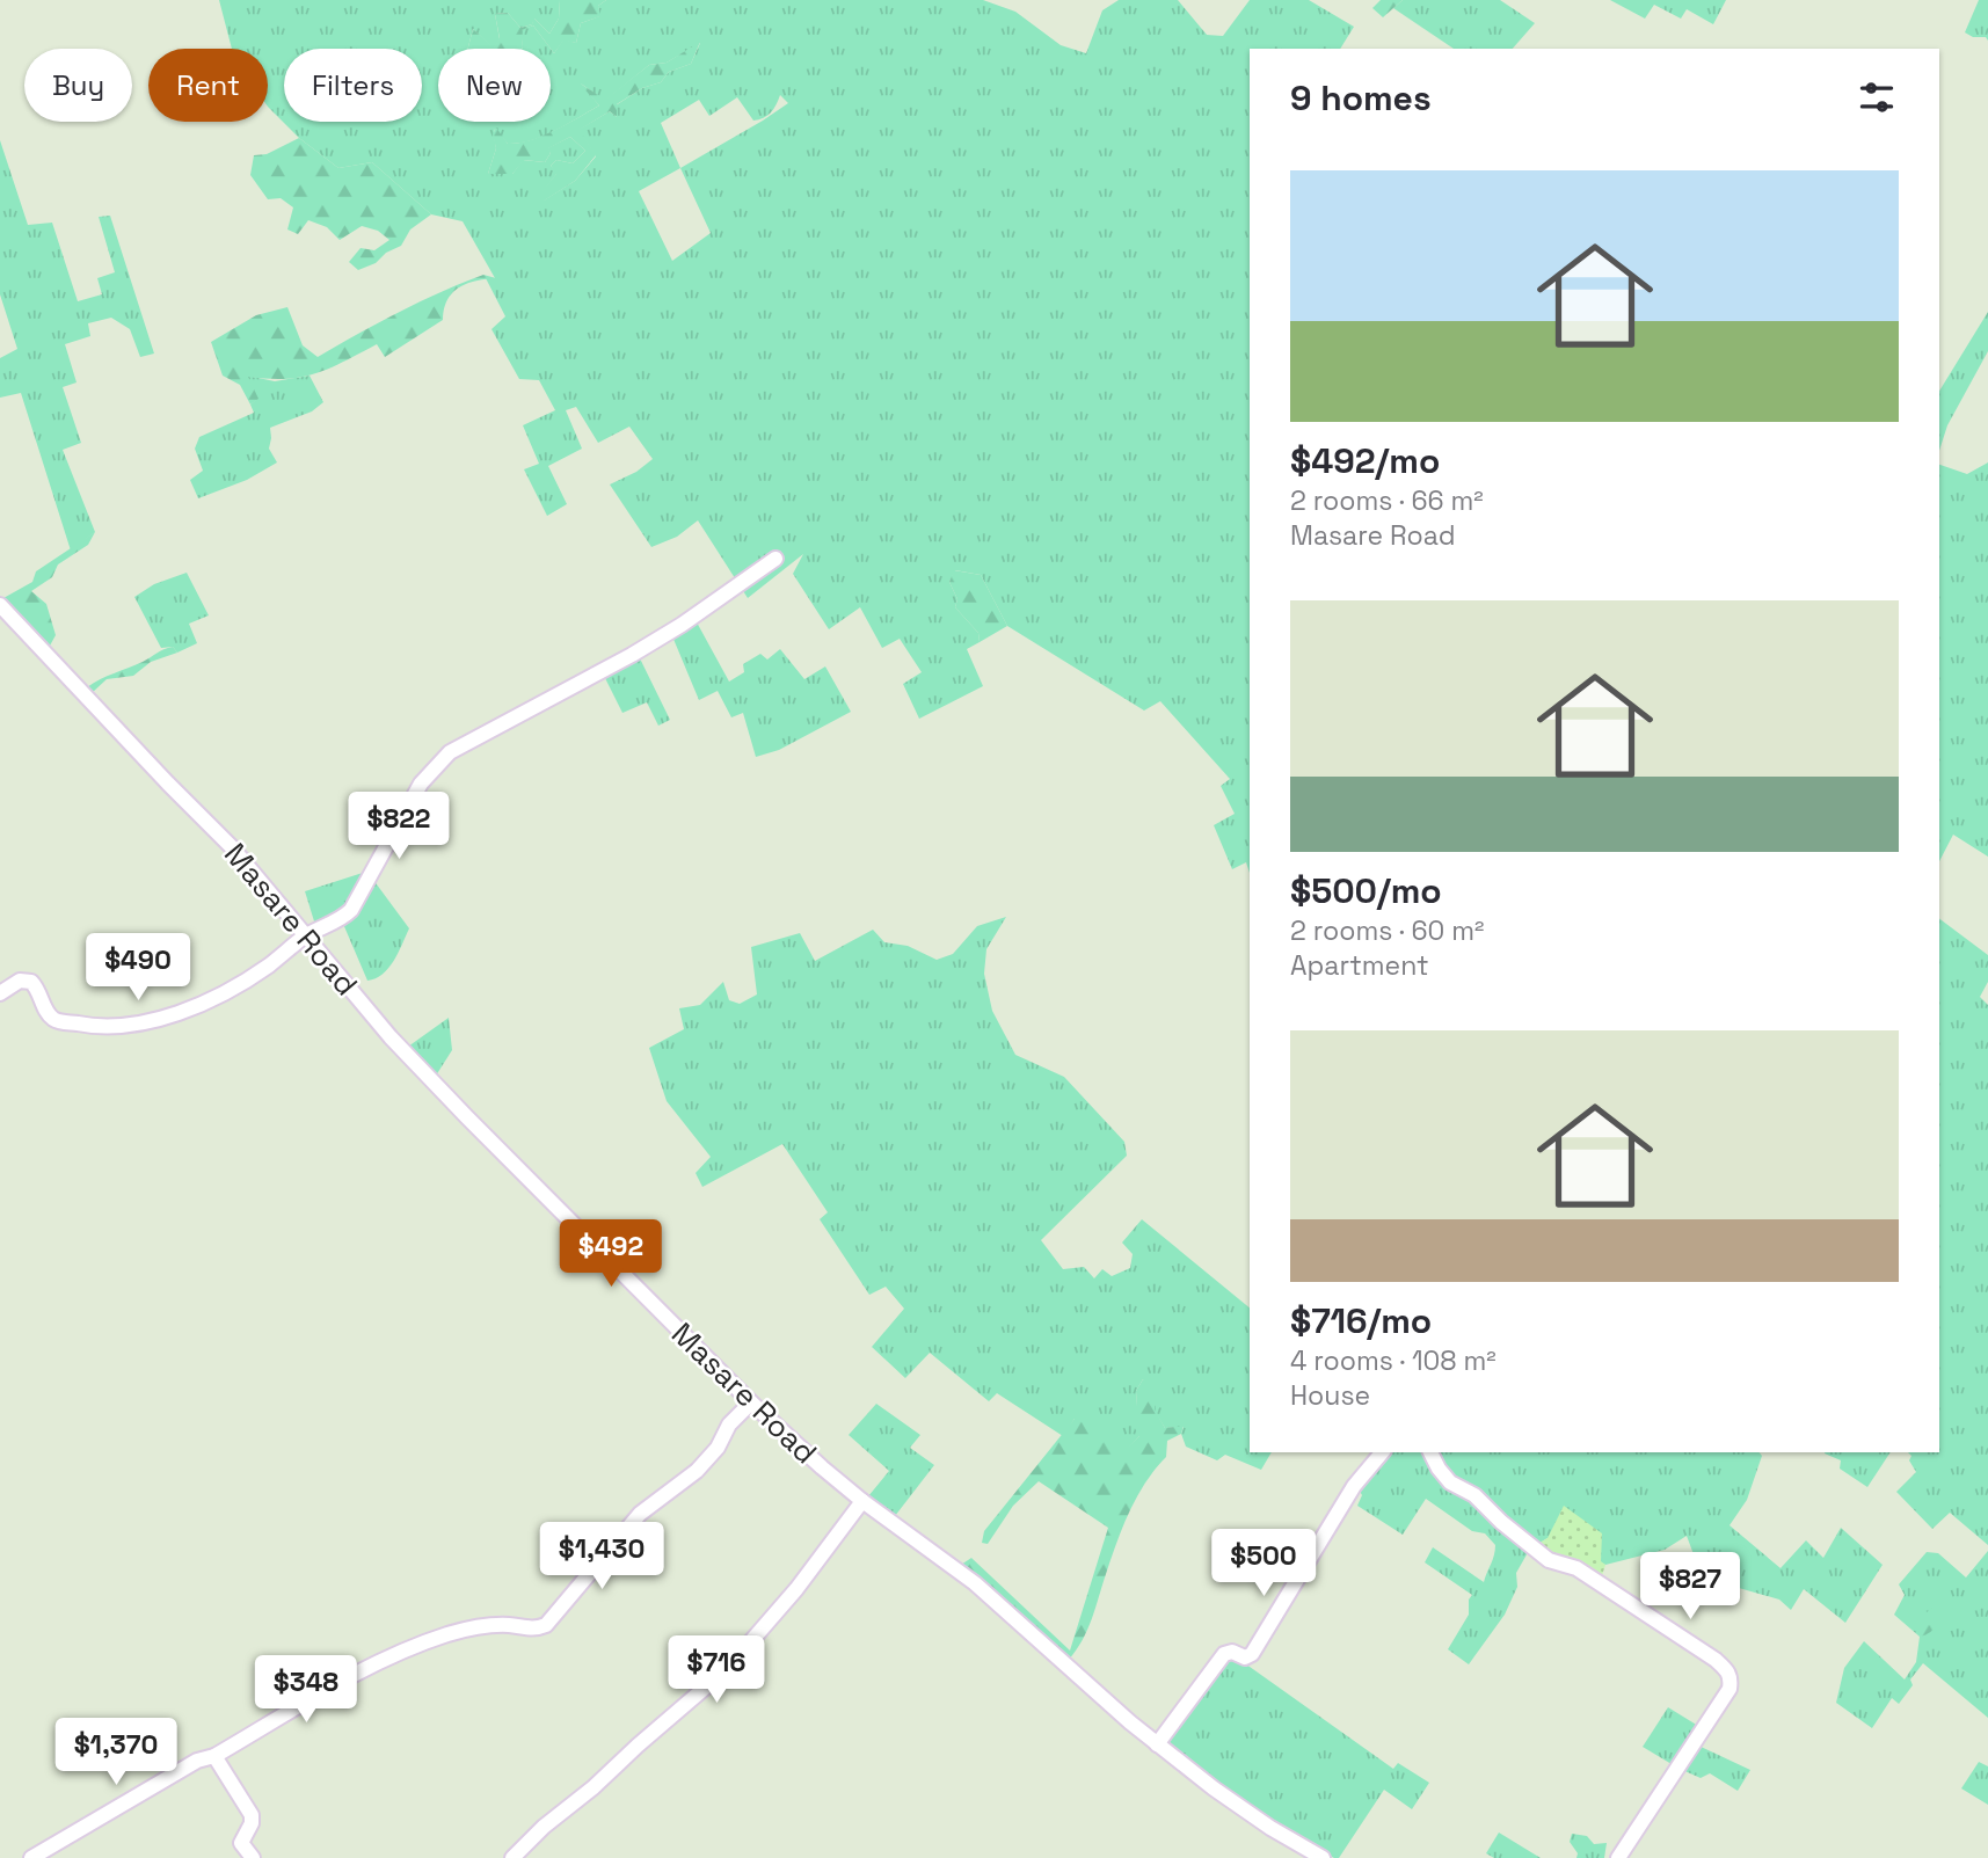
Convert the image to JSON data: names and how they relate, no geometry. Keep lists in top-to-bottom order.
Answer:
{
  "streets": {
    "street": ["Masare Road"]
  },
  "page": {
    "chip": [
      "Buy",
      "Rent",
      "Filters",
      "New"
    ],
    "heading": "9 homes",
    "list": [
      {
        "name": "$492/mo",
        "note": "2 rooms · 66 m² · Masare Road"
      },
      {
        "name": "$500/mo",
        "note": "2 rooms · 60 m² · Apartment"
      },
      {
        "name": "$716/mo",
        "note": "4 rooms · 108 m² · House"
      }
    ],
    "price": [
      "$822",
      "$490",
      "$492",
      "$1,430",
      "$500",
      "$827",
      "$716",
      "$348",
      "$1,370"
    ]
  }
}
